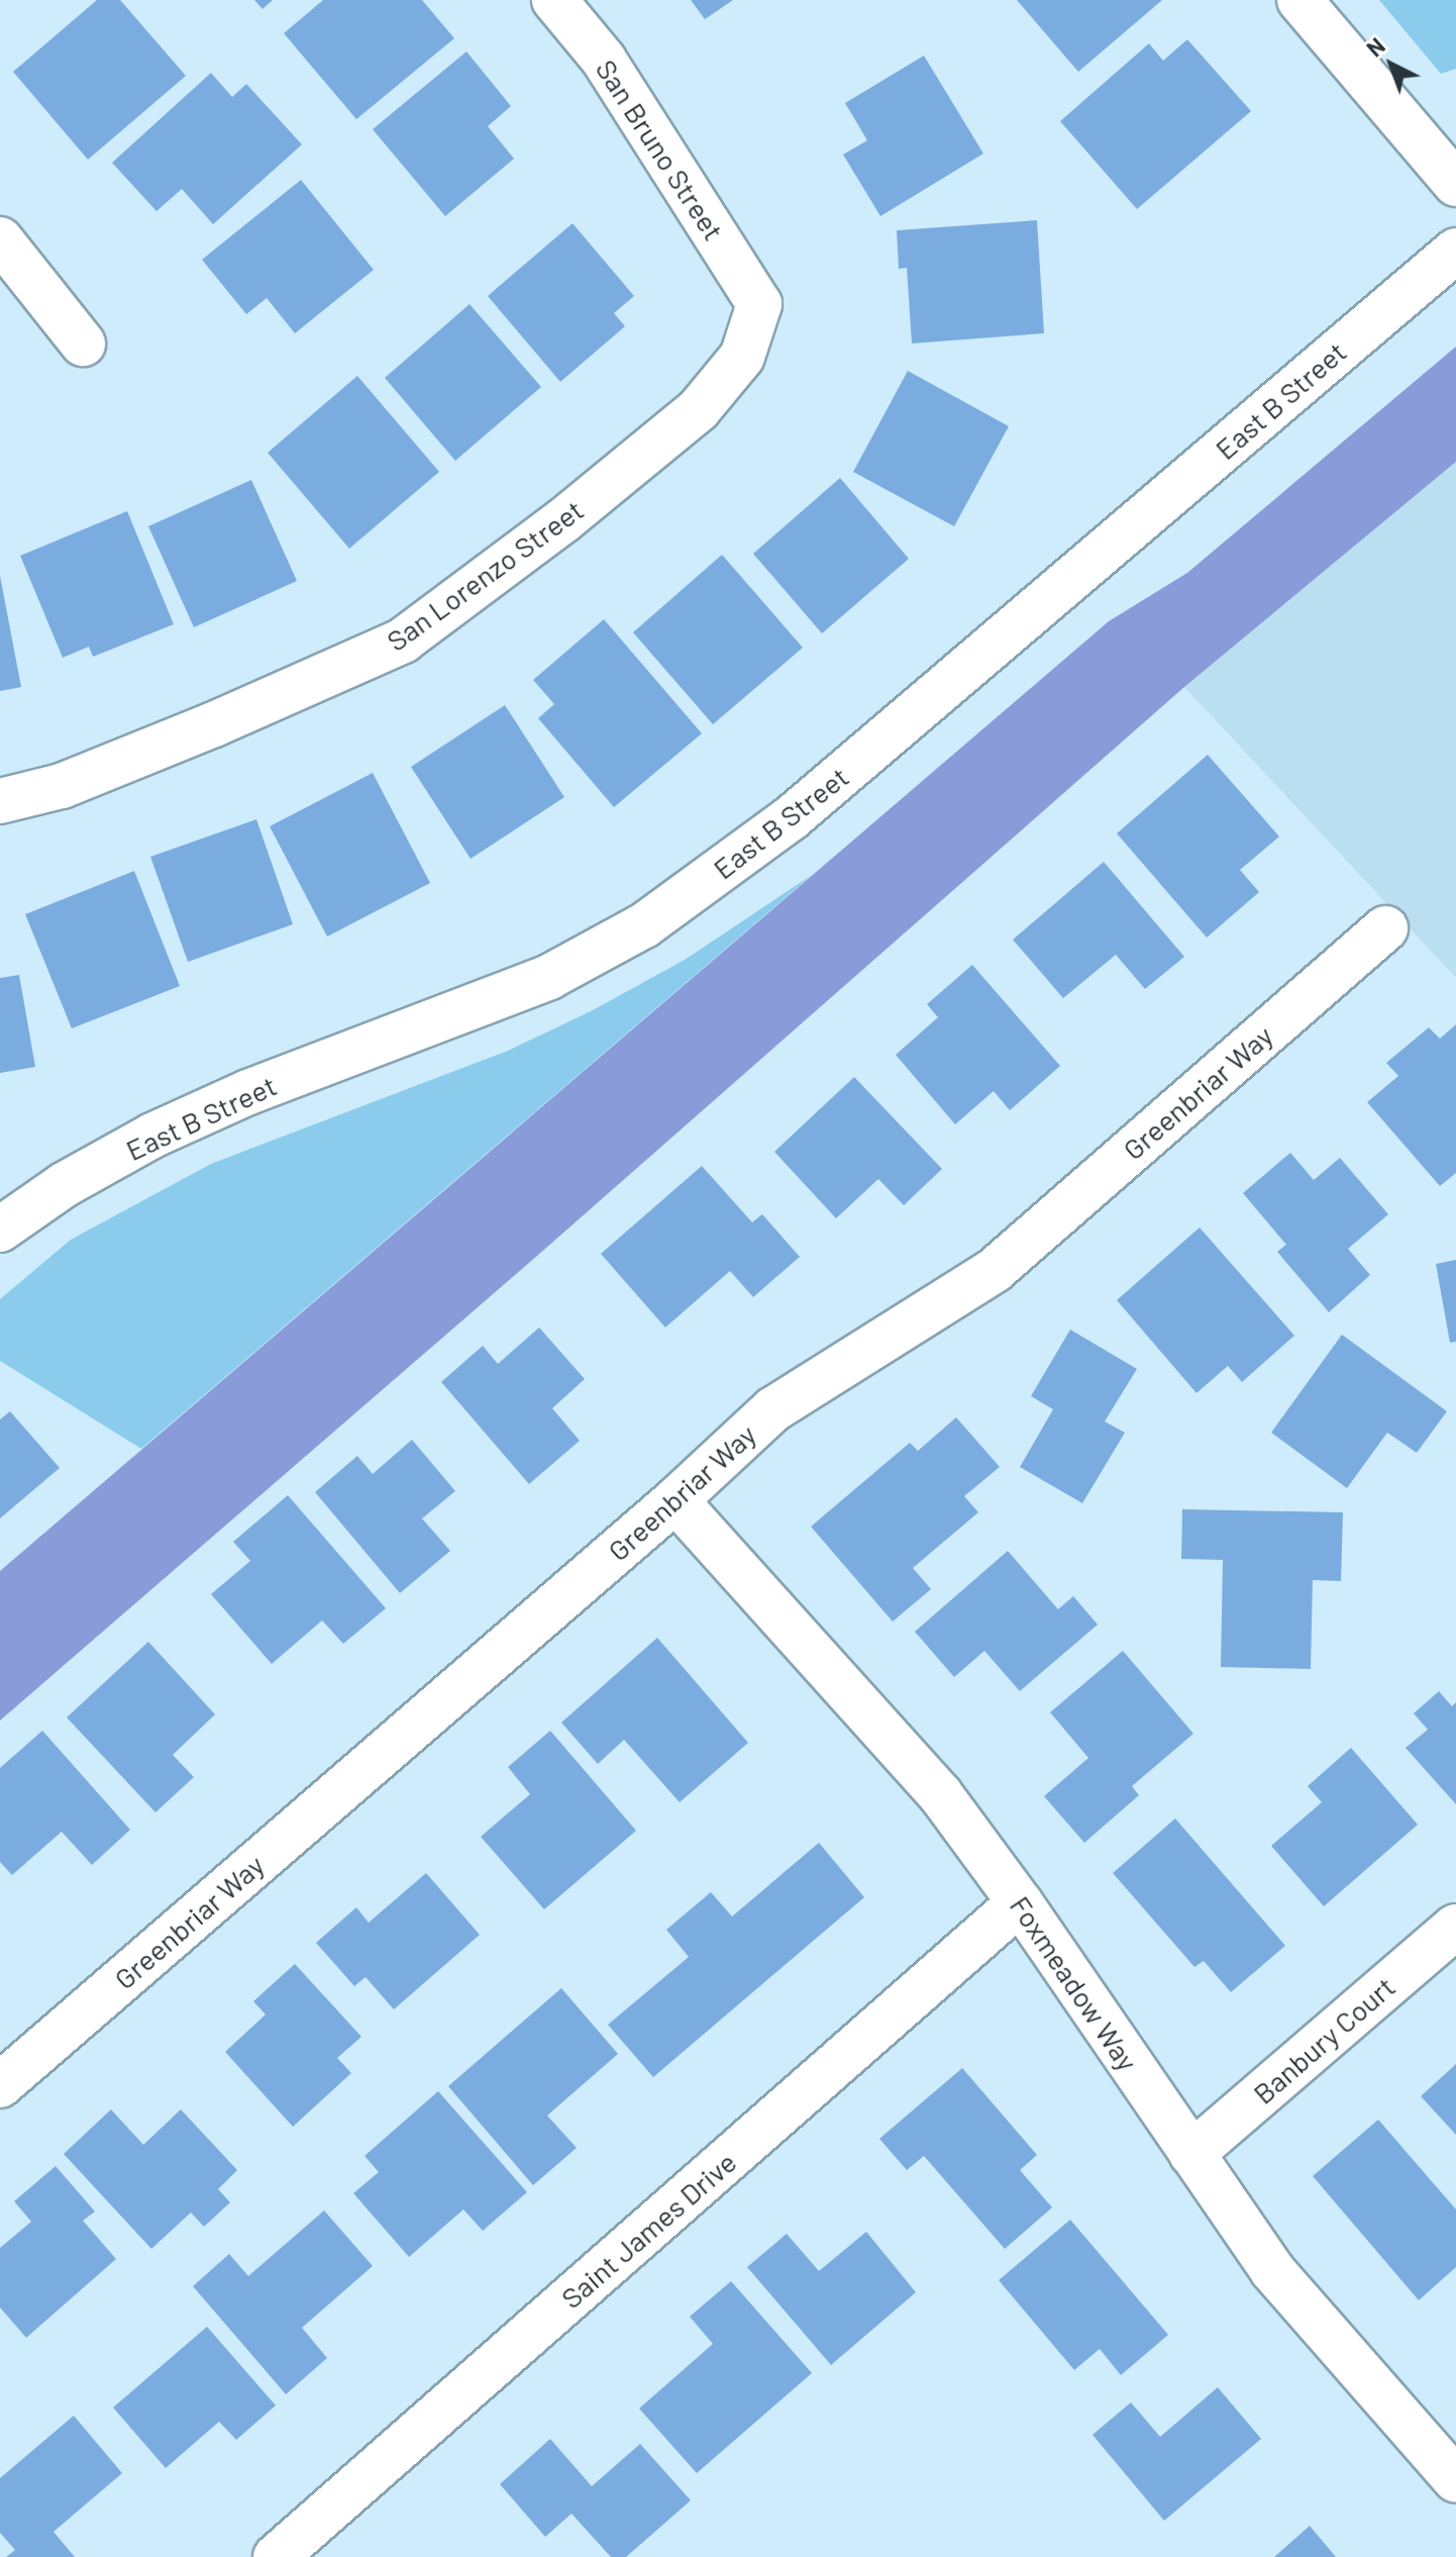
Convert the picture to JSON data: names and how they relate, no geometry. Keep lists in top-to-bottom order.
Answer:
{
  "streets": {
    "street": [
      "San Bruno Street",
      "East B Street",
      "San Lorenzo Street",
      "Greenbriar Way",
      "Foxmeadow Way",
      "Banbury Court",
      "Saint James Drive"
    ]
  },
  "crossings": [
    ["San Bruno Street", "San Lorenzo Street"],
    ["Greenbriar Way", "Foxmeadow Way"],
    ["Foxmeadow Way", "Banbury Court"],
    ["Foxmeadow Way", "Saint James Drive"]
  ],
  "north": "top left"
}
